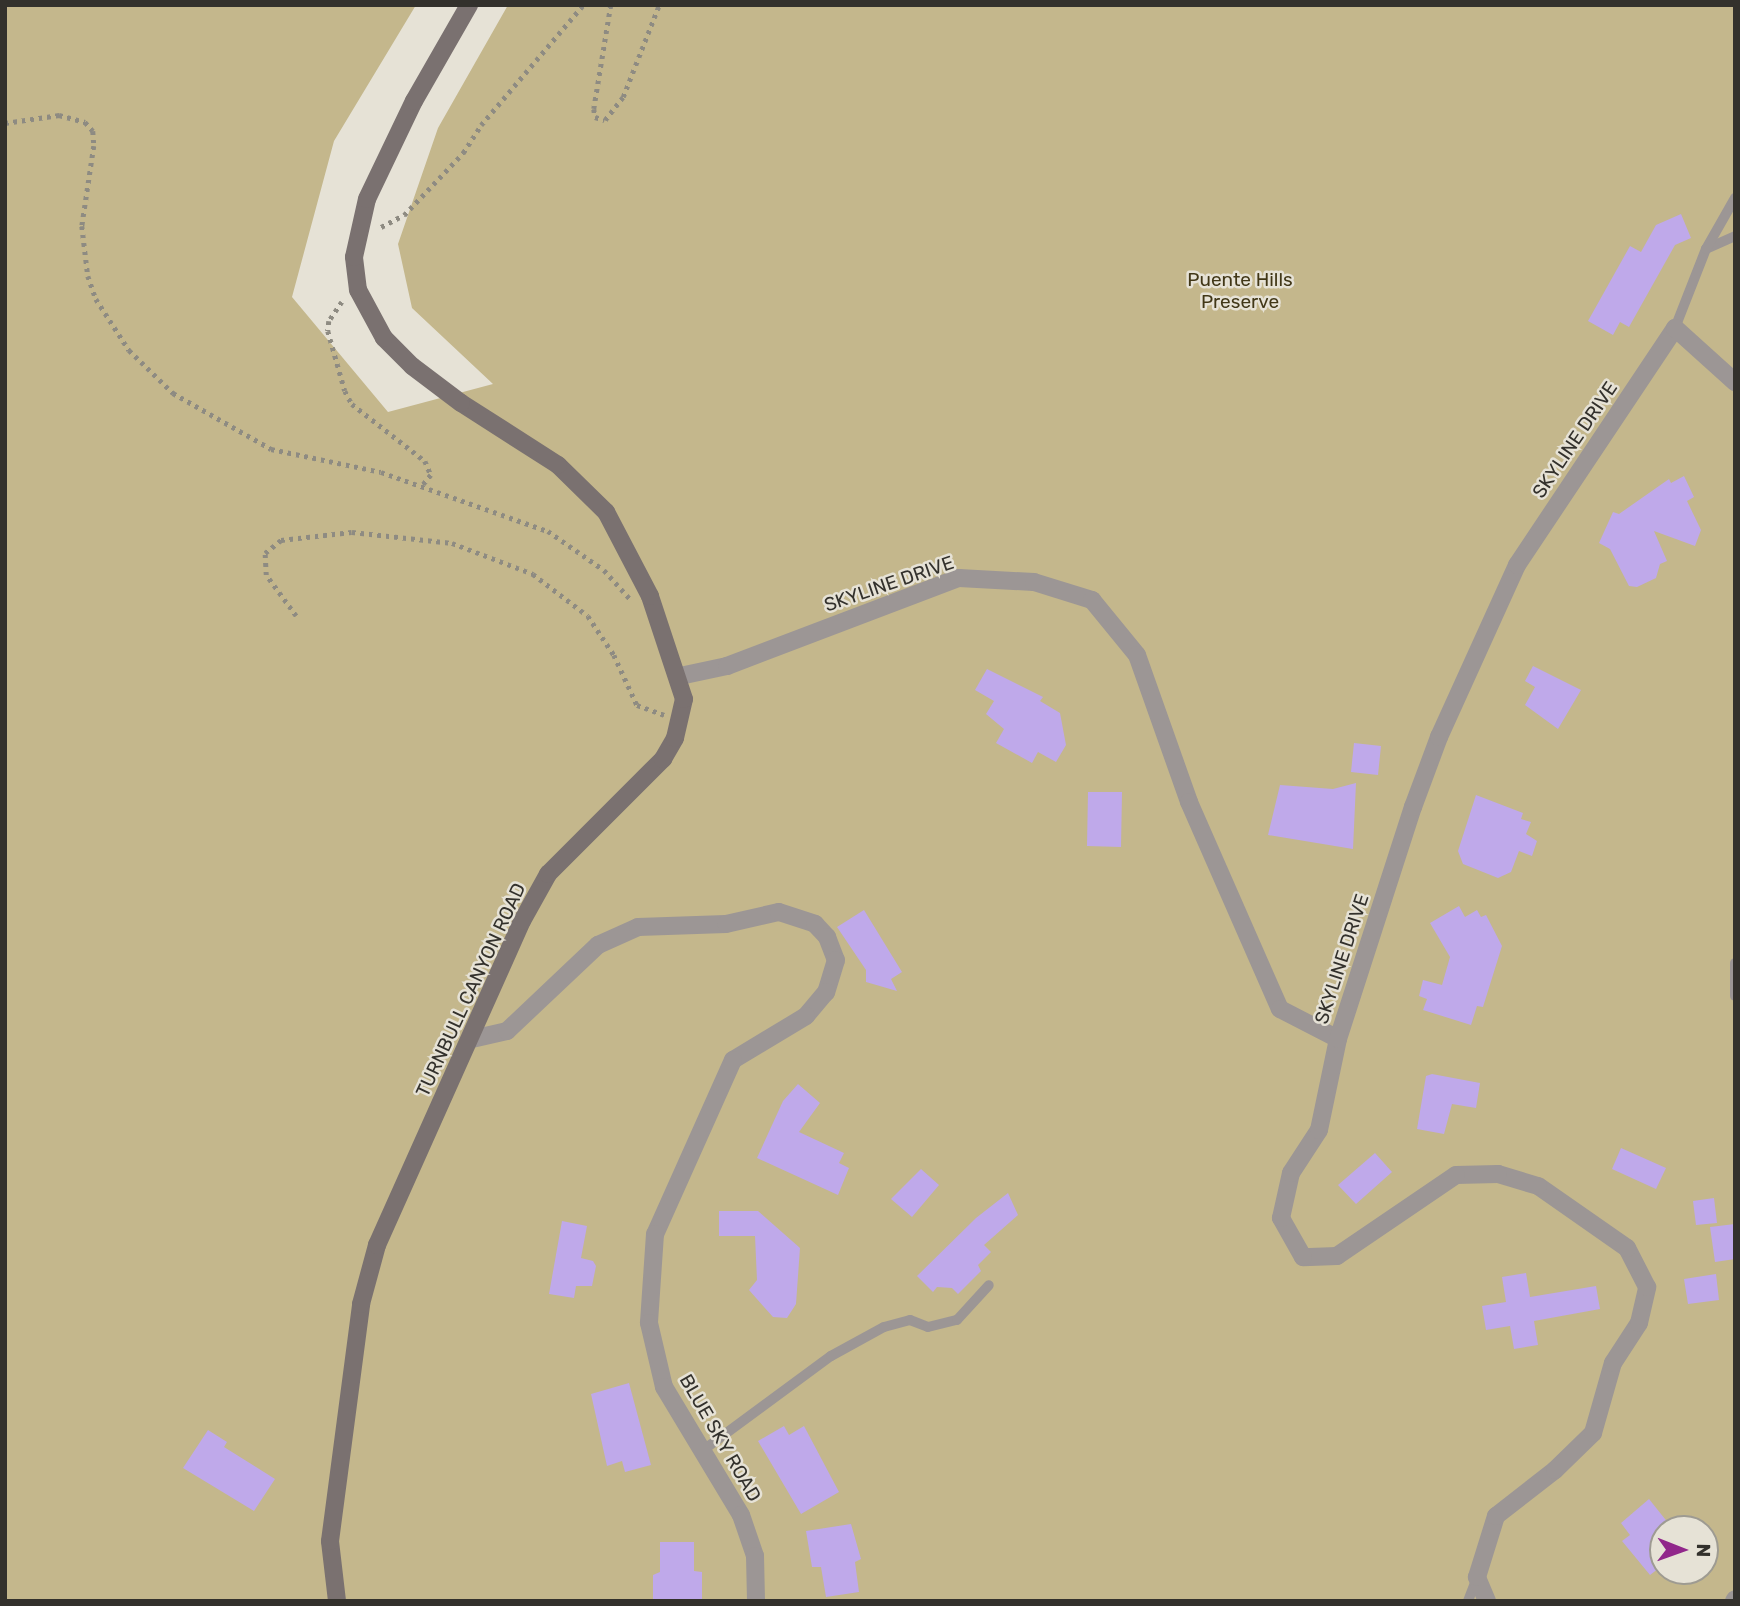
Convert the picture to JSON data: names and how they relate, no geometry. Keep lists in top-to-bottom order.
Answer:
{
  "streets": {
    "street": ["SKYLINE DRIVE", "TURNBULL CANYON ROAD", "BLUE SKY ROAD"]
  },
  "crossings": [
    ["SKYLINE DRIVE", "TURNBULL CANYON ROAD"],
    ["TURNBULL CANYON ROAD", "BLUE SKY ROAD"]
  ],
  "parks": ["Puente Hills Preserve"],
  "north": "right"
}
